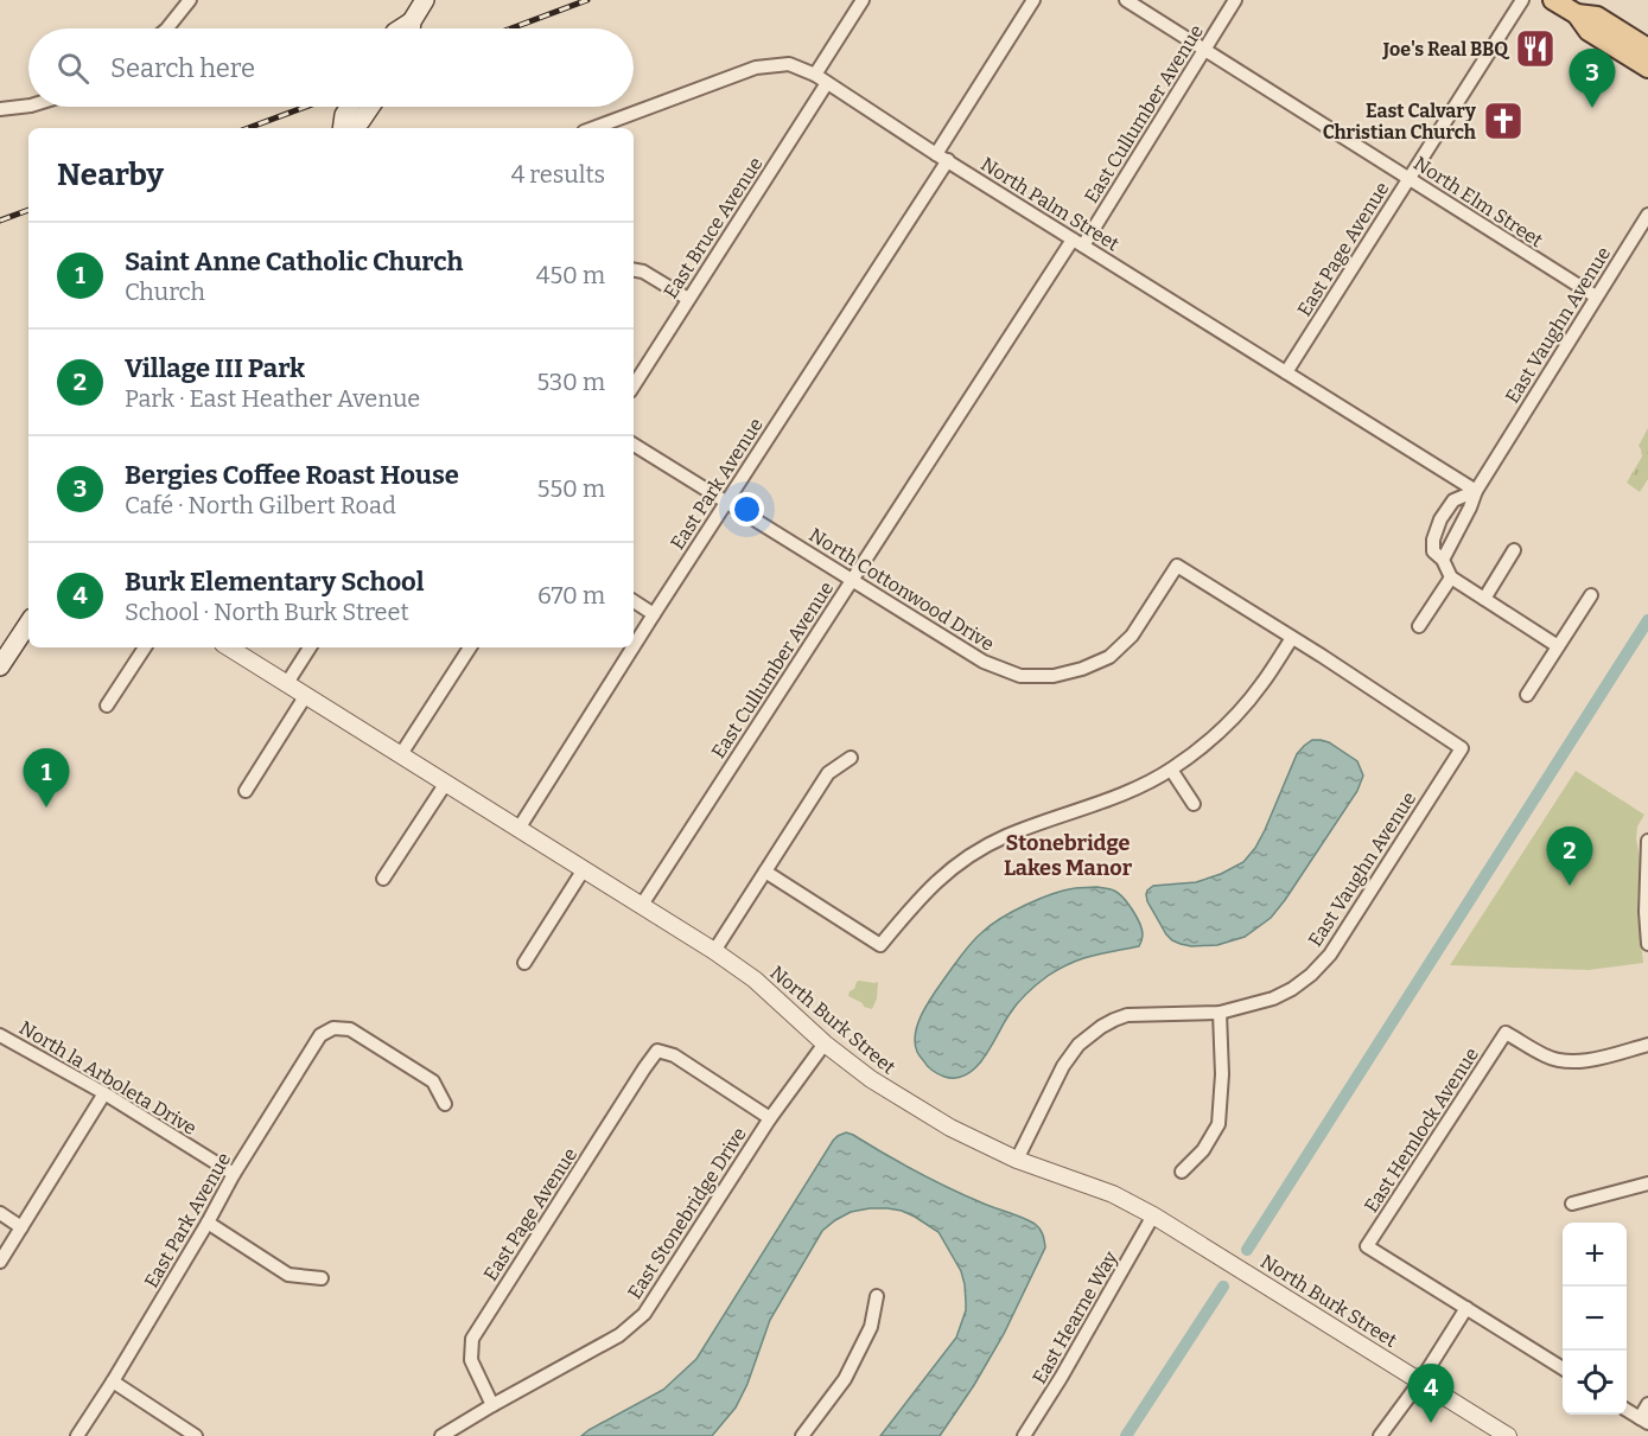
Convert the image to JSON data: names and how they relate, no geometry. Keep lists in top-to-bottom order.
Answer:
{
  "streets": {
    "street": [
      "East Cullumber Avenue",
      "North Elm Street",
      "North Palm Street",
      "East Bruce Avenue",
      "East Page Avenue",
      "East Vaughn Avenue",
      "East Park Avenue",
      "North Cottonwood Drive",
      "North Burk Street",
      "North la Arboleta Drive",
      "East Hemlock Avenue",
      "East Stonebridge Drive",
      "East Hearne Way"
    ]
  },
  "crossings": [
    ["East Cullumber Avenue", "North Elm Street"],
    ["East Cullumber Avenue", "North Palm Street"],
    ["East Cullumber Avenue", "North Cottonwood Drive"],
    ["East Cullumber Avenue", "North Burk Street"],
    ["North Elm Street", "East Page Avenue"],
    ["North Elm Street", "East Vaughn Avenue"],
    ["North Palm Street", "East Bruce Avenue"],
    ["North Palm Street", "East Page Avenue"],
    ["North Palm Street", "East Vaughn Avenue"],
    ["North Palm Street", "East Park Avenue"],
    ["East Page Avenue", "East Stonebridge Drive"],
    ["East Vaughn Avenue", "North Cottonwood Drive"],
    ["East Vaughn Avenue", "North Burk Street"],
    ["East Park Avenue", "North Cottonwood Drive"],
    ["East Park Avenue", "North Burk Street"],
    ["East Park Avenue", "North la Arboleta Drive"],
    ["North Burk Street", "East Stonebridge Drive"],
    ["North Burk Street", "East Hearne Way"]
  ],
  "districts": ["Stonebridge Lakes Manor"],
  "places": {
    "restaurant": ["Joe's Real BBQ"],
    "church": ["East Calvary Christian Church"]
  },
  "page": {
    "search": "Search here",
    "pins": [
      "3",
      "1",
      "2",
      "4"
    ],
    "heading": ["Nearby", "4 results"],
    "list": [
      {
        "mark": "1",
        "name": "Saint Anne Catholic Church",
        "note": "Church",
        "value": "450 m"
      },
      {
        "mark": "2",
        "name": "Village III Park",
        "note": "Park · East Heather Avenue",
        "value": "530 m"
      },
      {
        "mark": "3",
        "name": "Bergies Coffee Roast House",
        "note": "Café · North Gilbert Road",
        "value": "550 m"
      },
      {
        "mark": "4",
        "name": "Burk Elementary School",
        "note": "School · North Burk Street",
        "value": "670 m"
      }
    ],
    "map_buttons": ["+", "−"]
  }
}
